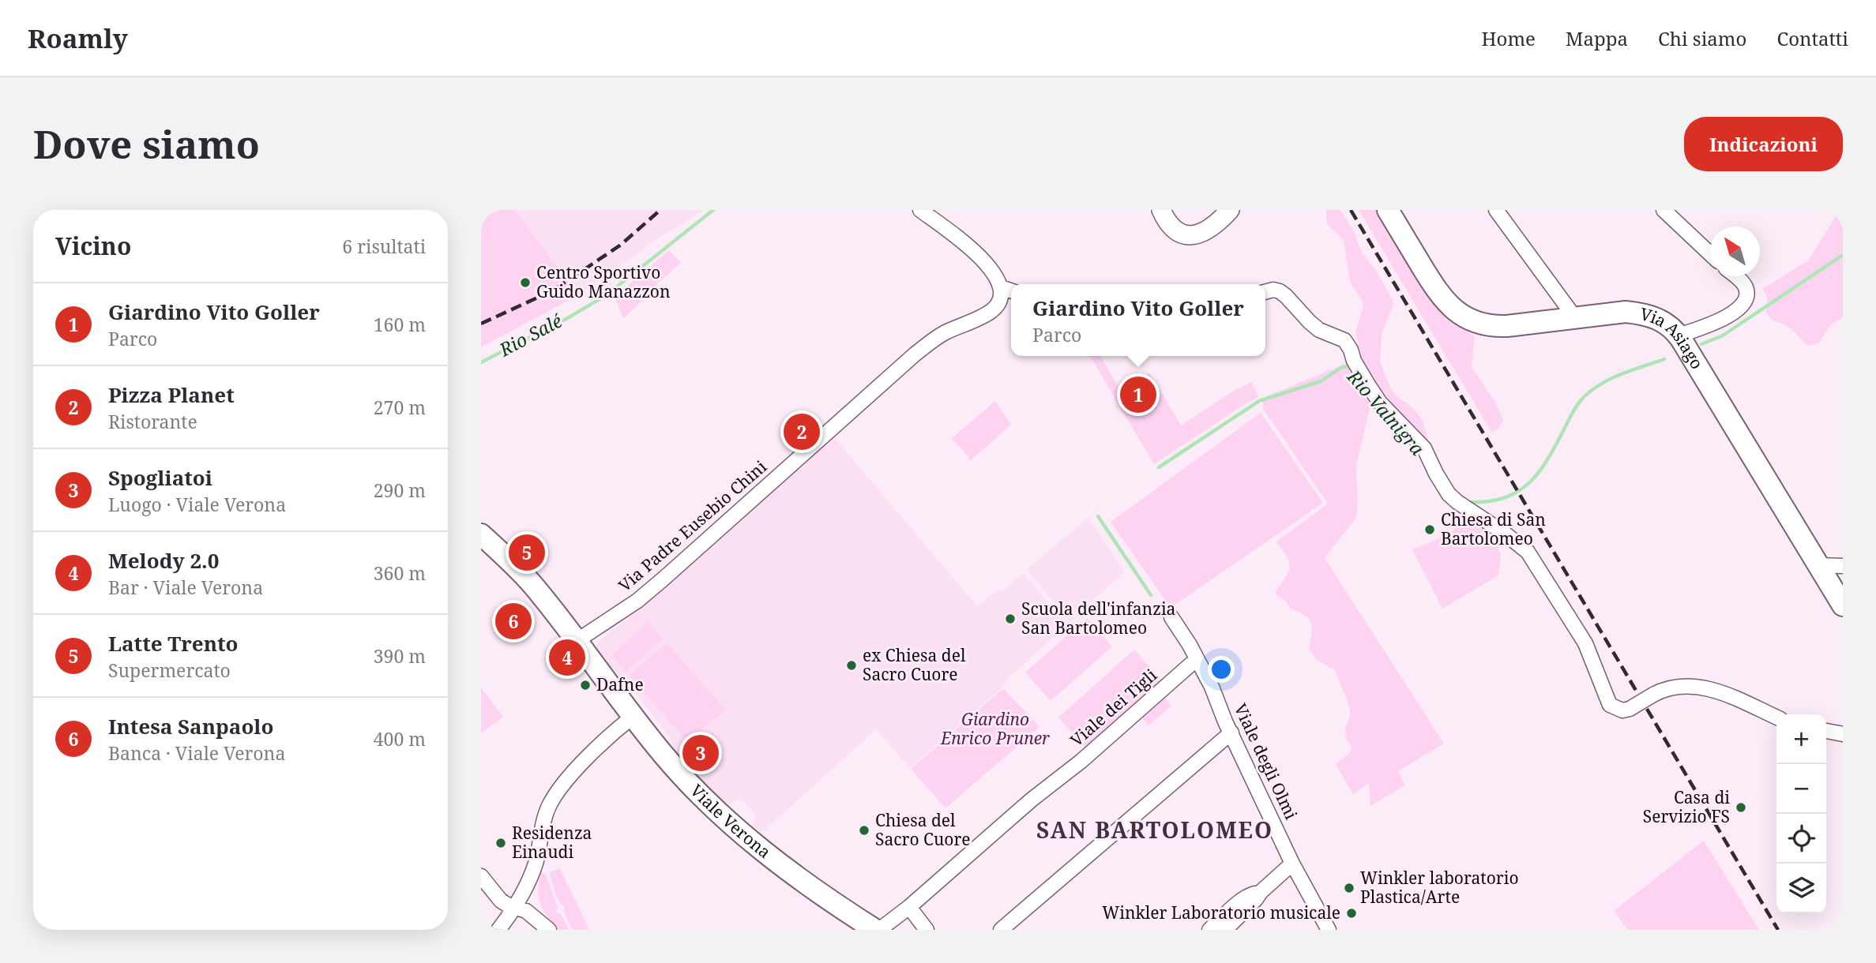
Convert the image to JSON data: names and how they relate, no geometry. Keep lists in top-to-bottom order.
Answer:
{
  "streets": {
    "main road": ["Via Asiago", "Viale Verona"],
    "street": ["Via Padre Eusebio Chini", "Viale dei Tigli", "Viale degli Olmi"]
  },
  "crossings": [
    ["Via Padre Eusebio Chini", "Viale Verona"],
    ["Viale dei Tigli", "Viale Verona"]
  ],
  "districts": ["SAN BARTOLOMEO"],
  "water": ["Rio Salé", "Rio Valnigra"],
  "parks": ["Giardino Enrico Pruner"],
  "places": [
    "Centro Sportivo Guido Manazzon",
    "Chiesa di San Bartolomeo",
    "Scuola dell'infanzia San Bartolomeo",
    "ex Chiesa del Sacro Cuore",
    "Dafne",
    "Casa di Servizio FS",
    "Chiesa del Sacro Cuore",
    "Residenza Einaudi",
    "Winkler laboratorio Plastica/Arte",
    "Winkler Laboratorio musicale"
  ],
  "north": "top left",
  "page": {
    "header": "Roamly",
    "nav": [
      "Home",
      "Mappa",
      "Chi siamo",
      "Contatti"
    ],
    "buttons": "Indicazioni",
    "title": "Dove siamo",
    "heading": ["Vicino", "6 risultati"],
    "list": [
      {
        "mark": "1",
        "name": "Giardino Vito Goller",
        "note": "Parco",
        "value": "160 m"
      },
      {
        "mark": "2",
        "name": "Pizza Planet",
        "note": "Ristorante",
        "value": "270 m"
      },
      {
        "mark": "3",
        "name": "Spogliatoi",
        "note": "Luogo · Viale Verona",
        "value": "290 m"
      },
      {
        "mark": "4",
        "name": "Melody 2.0",
        "note": "Bar · Viale Verona",
        "value": "360 m"
      },
      {
        "mark": "5",
        "name": "Latte Trento",
        "note": "Supermercato",
        "value": "390 m"
      },
      {
        "mark": "6",
        "name": "Intesa Sanpaolo",
        "note": "Banca · Viale Verona",
        "value": "400 m"
      }
    ],
    "popup": ["Giardino Vito Goller", "Parco"],
    "pins": [
      "1",
      "2",
      "5",
      "6",
      "4",
      "3"
    ],
    "map_buttons": ["+", "−"]
  }
}
